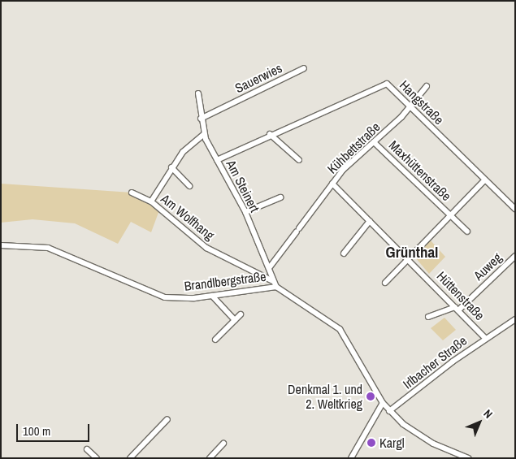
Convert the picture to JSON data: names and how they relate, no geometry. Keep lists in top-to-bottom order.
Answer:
{
  "streets": {
    "street": [
      "Sauerwies",
      "Hangstraße",
      "Kühbettstraße",
      "Maxhüttenstraße",
      "Am Steinert",
      "Am Wolfhang",
      "Auweg",
      "Brandlbergstraße",
      "Hüttenstraße",
      "Irlbacher Straße"
    ]
  },
  "crossings": [
    ["Sauerwies", "Am Steinert"],
    ["Hangstraße", "Kühbettstraße"],
    ["Hangstraße", "Maxhüttenstraße"],
    ["Hangstraße", "Am Steinert"],
    ["Kühbettstraße", "Maxhüttenstraße"],
    ["Kühbettstraße", "Am Steinert"],
    ["Kühbettstraße", "Hüttenstraße"],
    ["Maxhüttenstraße", "Hüttenstraße"],
    ["Am Steinert", "Am Wolfhang"],
    ["Am Steinert", "Brandlbergstraße"],
    ["Auweg", "Hüttenstraße"],
    ["Brandlbergstraße", "Irlbacher Straße"],
    ["Hüttenstraße", "Irlbacher Straße"]
  ],
  "districts": ["Grünthal"],
  "places": ["Denkmal 1. und 2. Weltkrieg", "Kargl"],
  "scale_bar": "100 m",
  "north": "top right"
}
